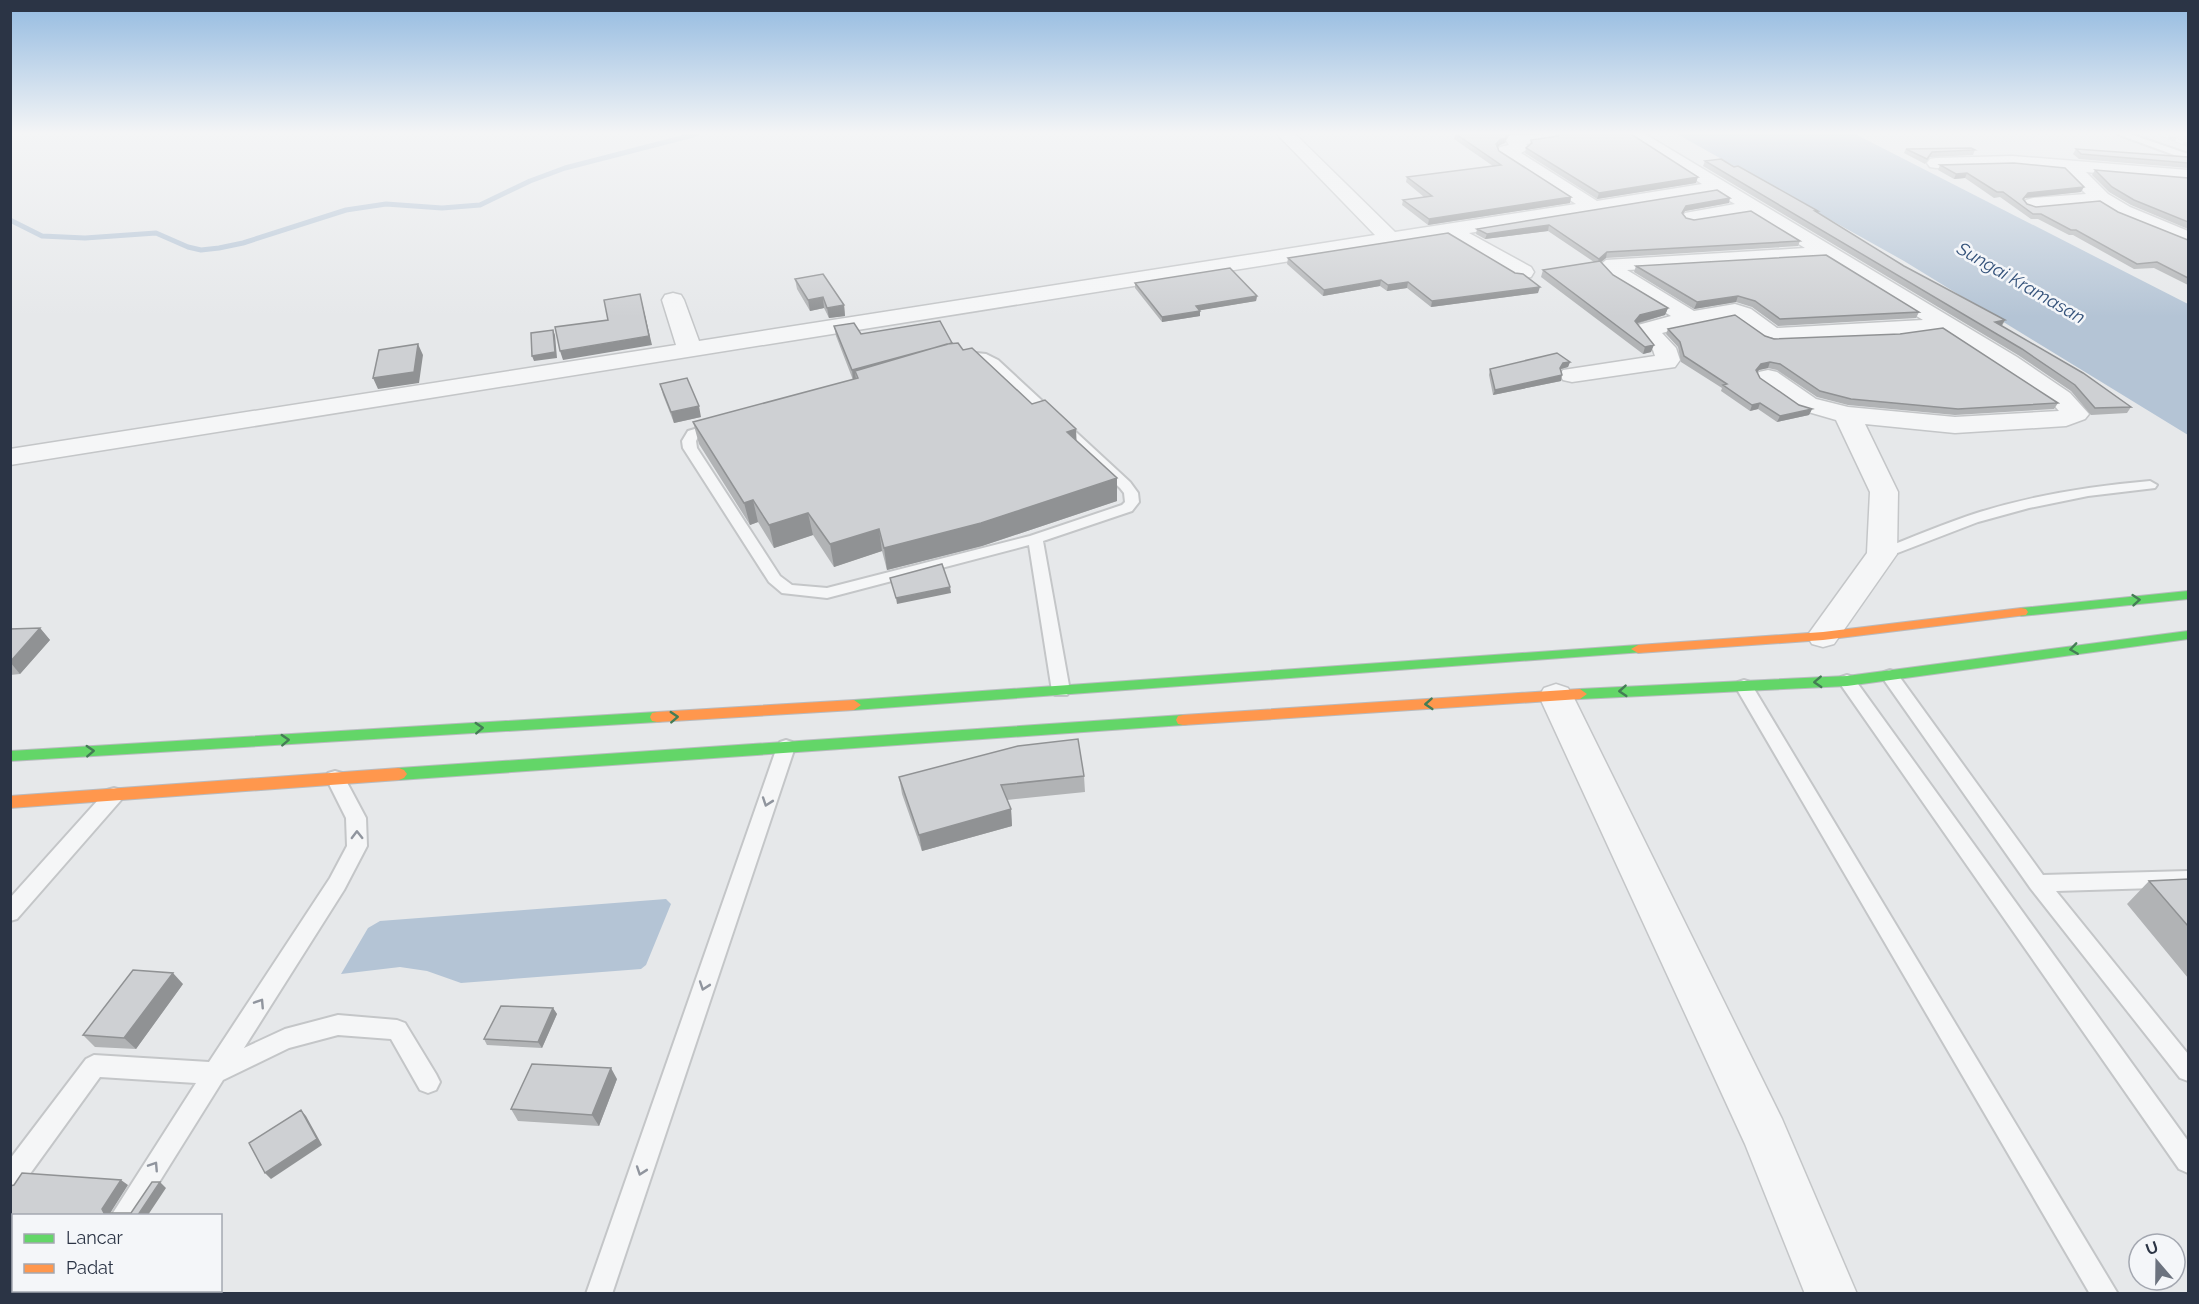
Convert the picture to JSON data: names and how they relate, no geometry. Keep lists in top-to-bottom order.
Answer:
{
  "water": ["Sungai Kramasan"],
  "legend": ["Lancar", "Padat"],
  "north": "top"
}
